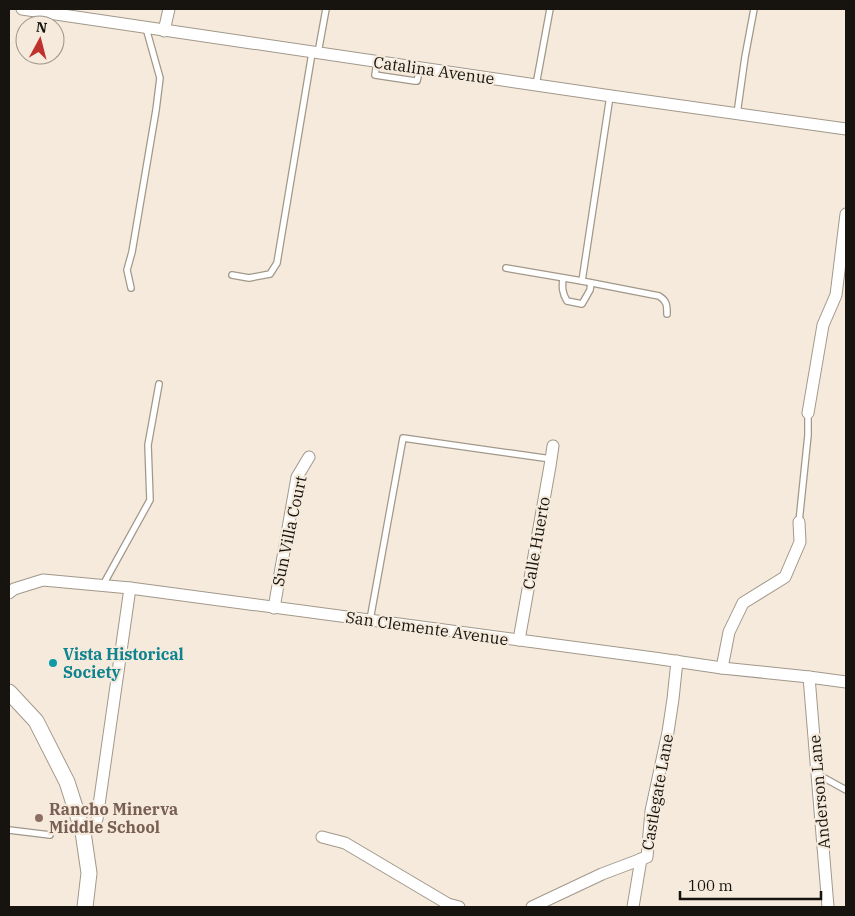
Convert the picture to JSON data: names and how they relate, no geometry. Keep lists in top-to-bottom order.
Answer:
{
  "streets": {
    "street": [
      "Catalina Avenue",
      "Sun Villa Court",
      "Calle Huerto",
      "San Clemente Avenue",
      "Castlegate Lane",
      "Anderson Lane"
    ]
  },
  "crossings": [
    ["Sun Villa Court", "San Clemente Avenue"],
    ["Calle Huerto", "San Clemente Avenue"],
    ["San Clemente Avenue", "Castlegate Lane"],
    ["San Clemente Avenue", "Anderson Lane"]
  ],
  "places": ["Vista Historical Society", "Rancho Minerva Middle School"],
  "scale_bar": "100 m",
  "north": "top"
}
